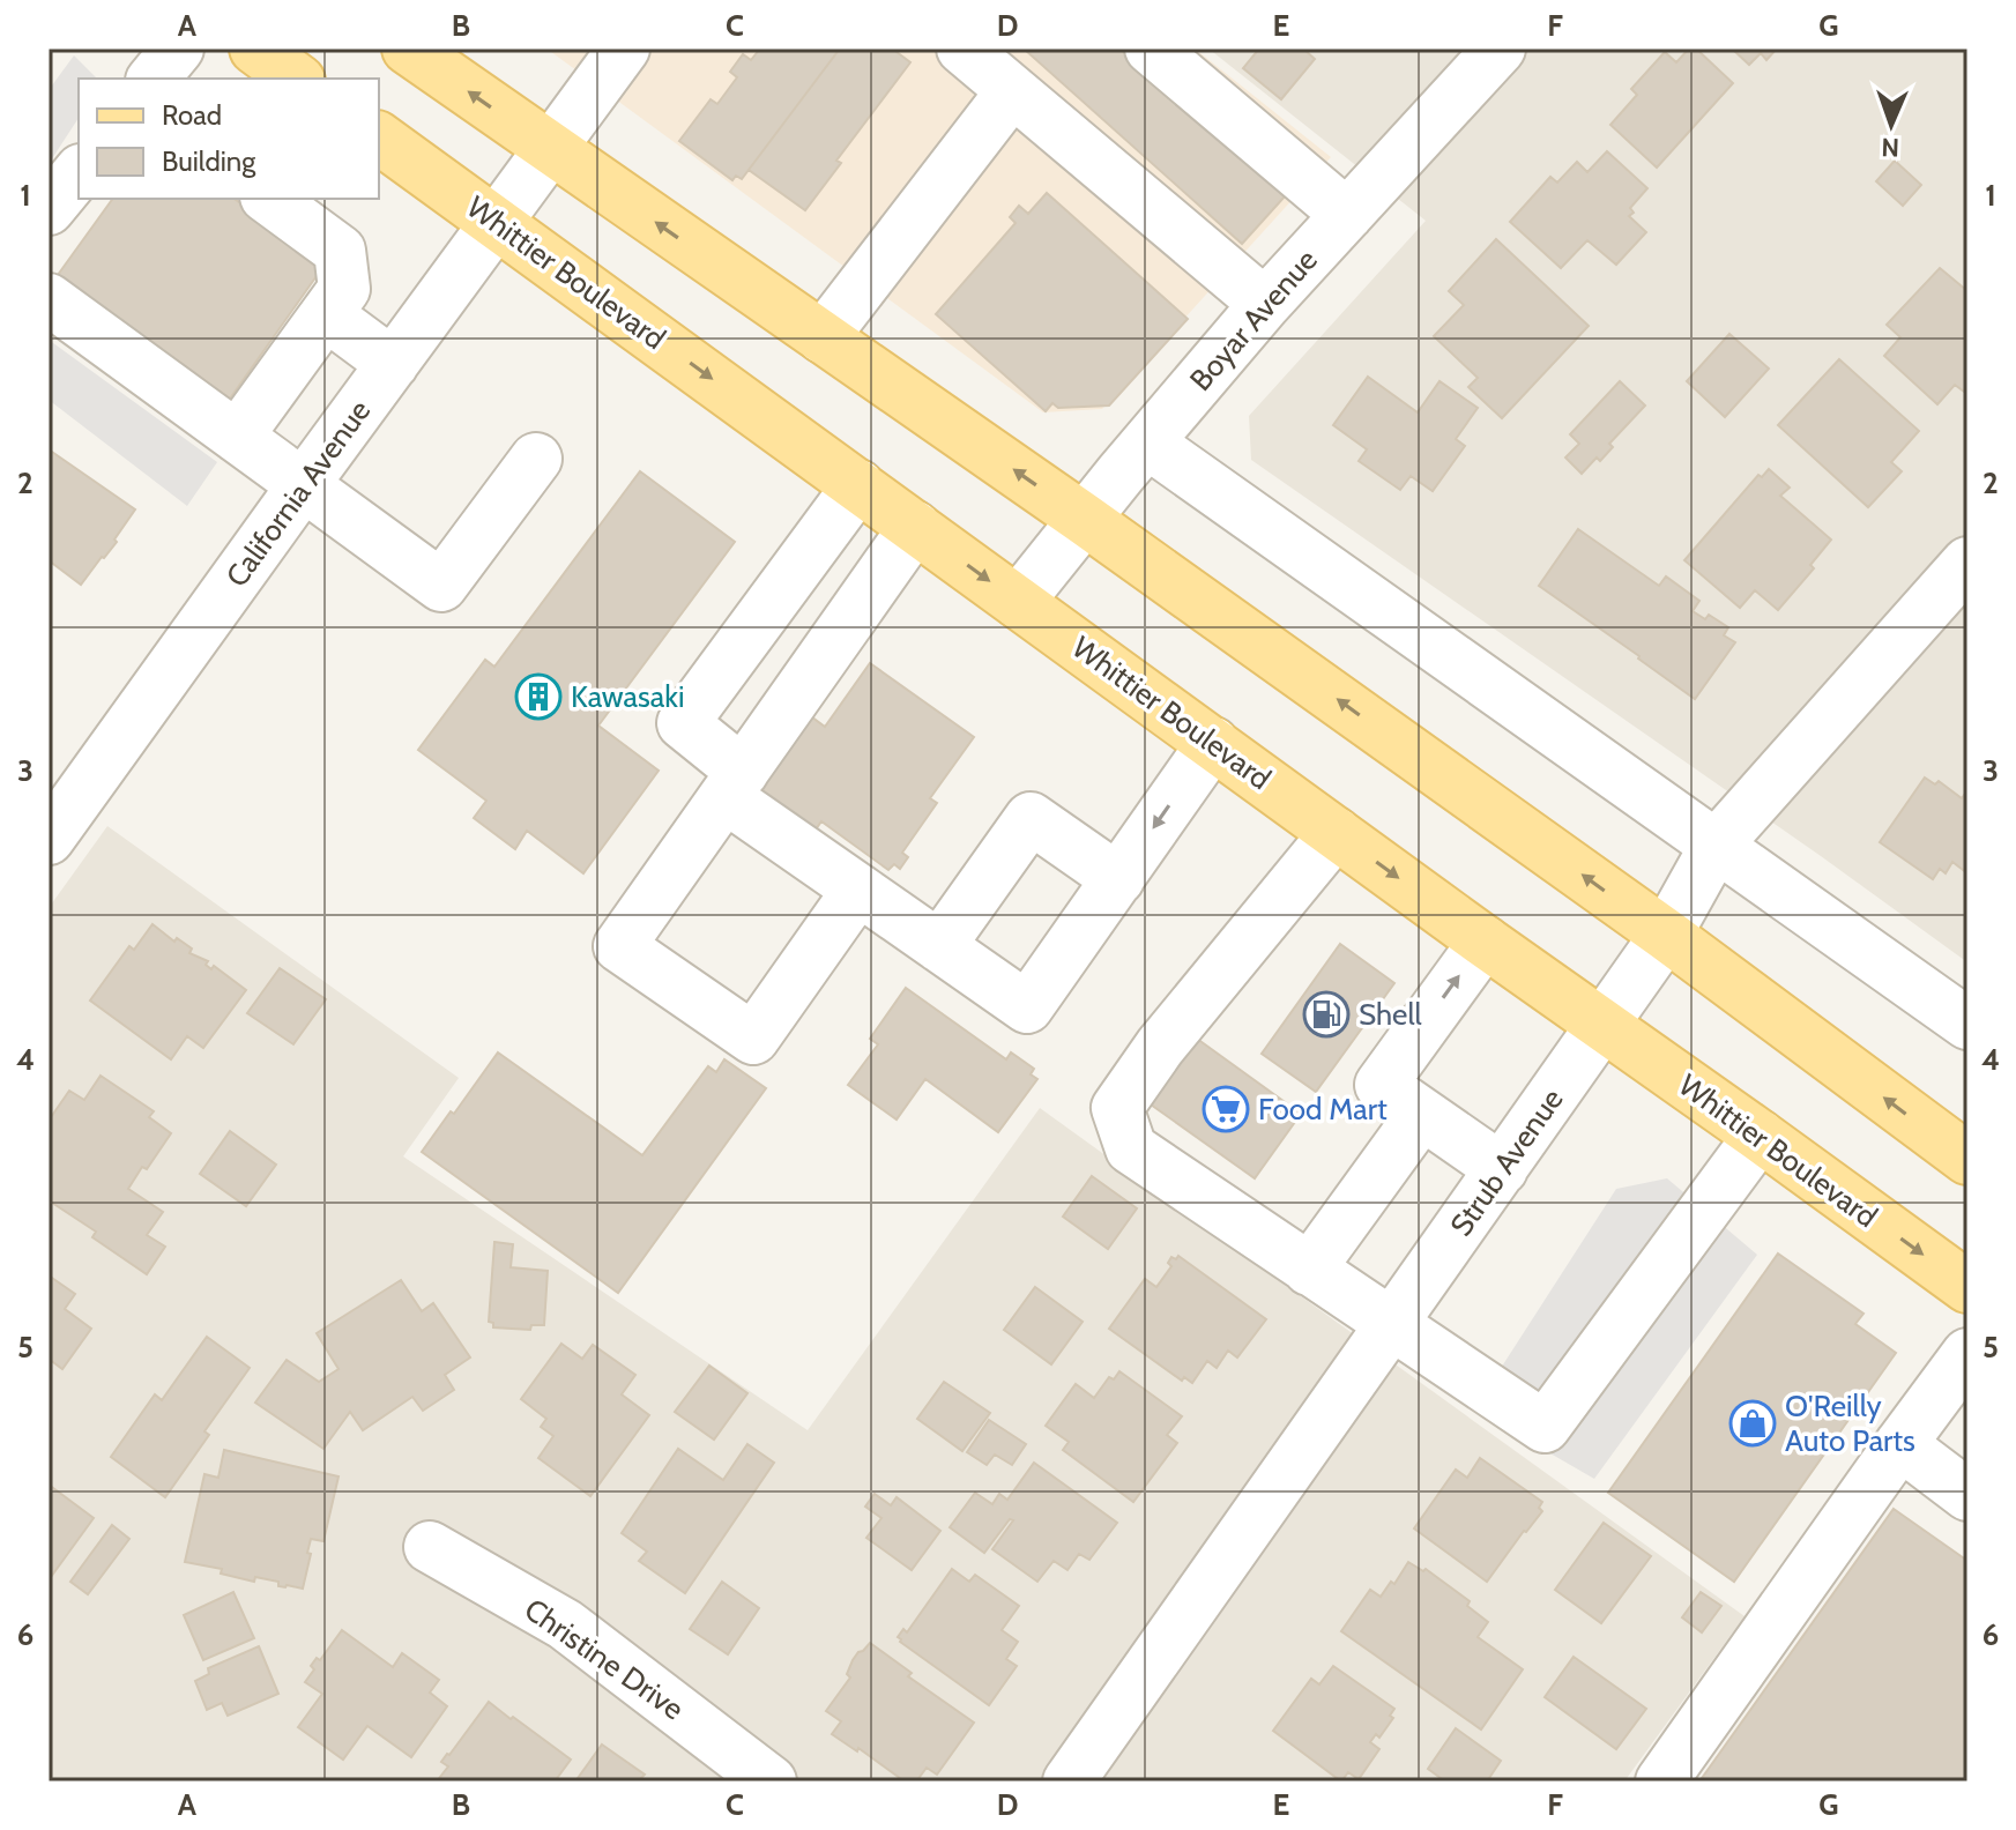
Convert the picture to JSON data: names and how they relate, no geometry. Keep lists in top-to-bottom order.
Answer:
{
  "streets": {
    "main road": ["Whittier Boulevard"],
    "street": [
      "Boyar Avenue",
      "California Avenue",
      "Strub Avenue",
      "Christine Drive"
    ]
  },
  "crossings": [
    ["Whittier Boulevard", "Boyar Avenue"],
    ["Whittier Boulevard", "California Avenue"],
    ["Whittier Boulevard", "Strub Avenue"]
  ],
  "places": {
    "building": ["Kawasaki"],
    "fuel station": ["Shell"],
    "supermarket": ["Food Mart"],
    "shop": ["O'Reilly Auto Parts"]
  },
  "legend": ["Road", "Building"],
  "north": "bottom",
  "grid": {
    "columns": [
      "A",
      "B",
      "C",
      "D",
      "E",
      "F",
      "G"
    ],
    "rows": [
      "1",
      "2",
      "3",
      "4",
      "5",
      "6"
    ]
  }
}
